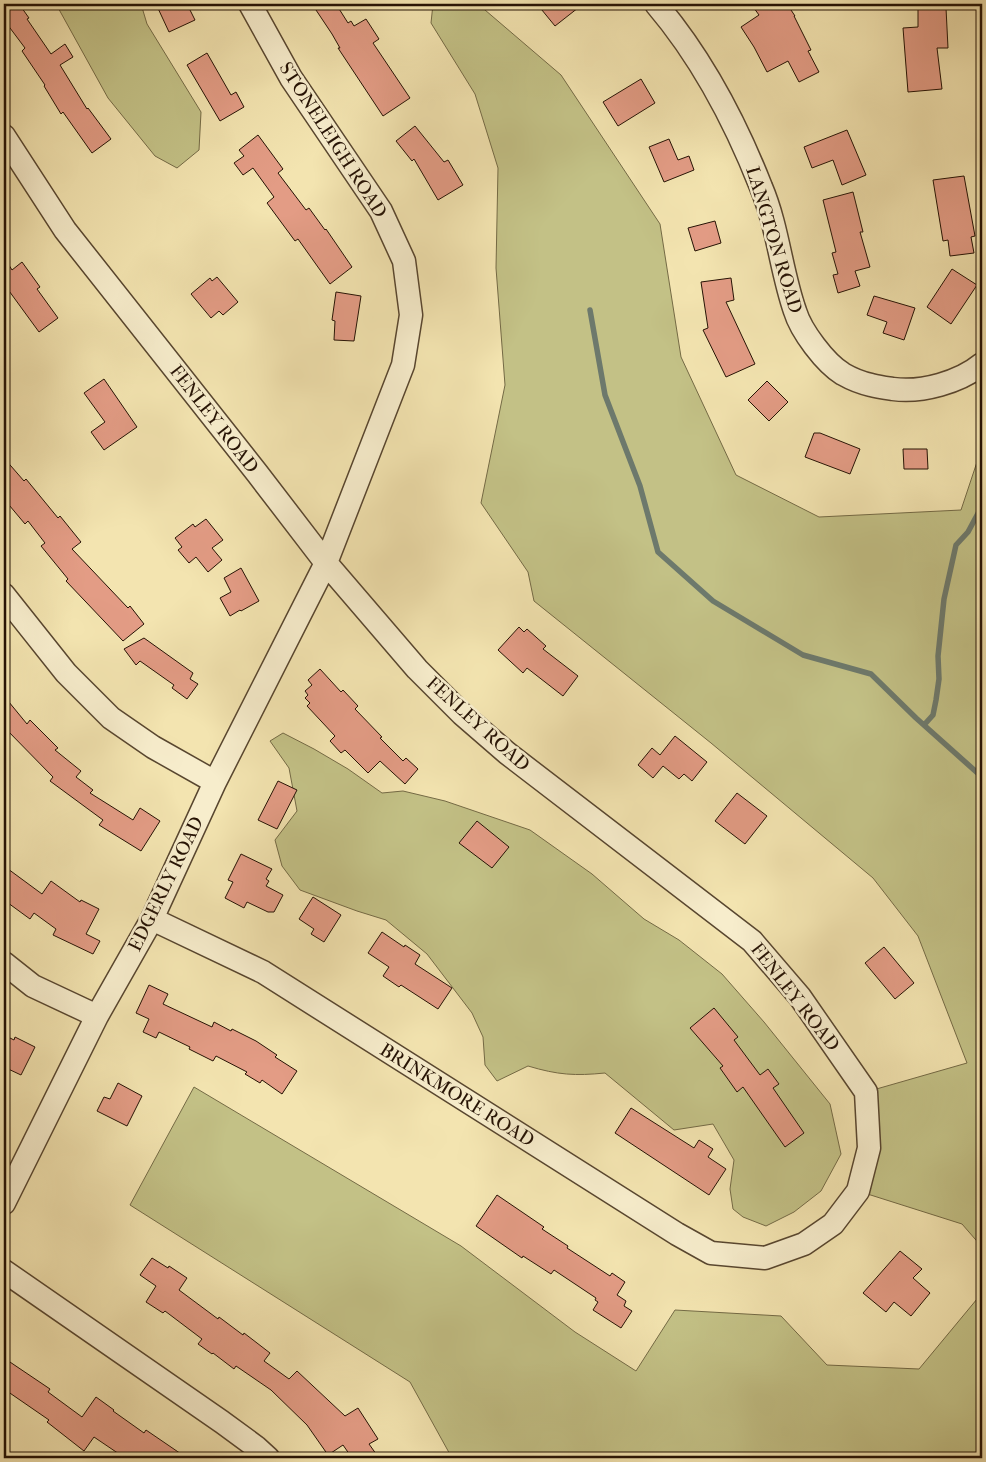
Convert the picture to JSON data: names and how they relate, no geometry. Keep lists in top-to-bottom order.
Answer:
{
  "streets": {
    "street": [
      "STONELEIGH ROAD",
      "LANGTON ROAD",
      "FENLEY ROAD",
      "EDGERLY ROAD",
      "BRINKMORE ROAD"
    ]
  },
  "crossings": [
    ["STONELEIGH ROAD", "FENLEY ROAD"],
    ["STONELEIGH ROAD", "EDGERLY ROAD"],
    ["FENLEY ROAD", "EDGERLY ROAD"],
    ["FENLEY ROAD", "BRINKMORE ROAD"],
    ["EDGERLY ROAD", "BRINKMORE ROAD"]
  ]
}
